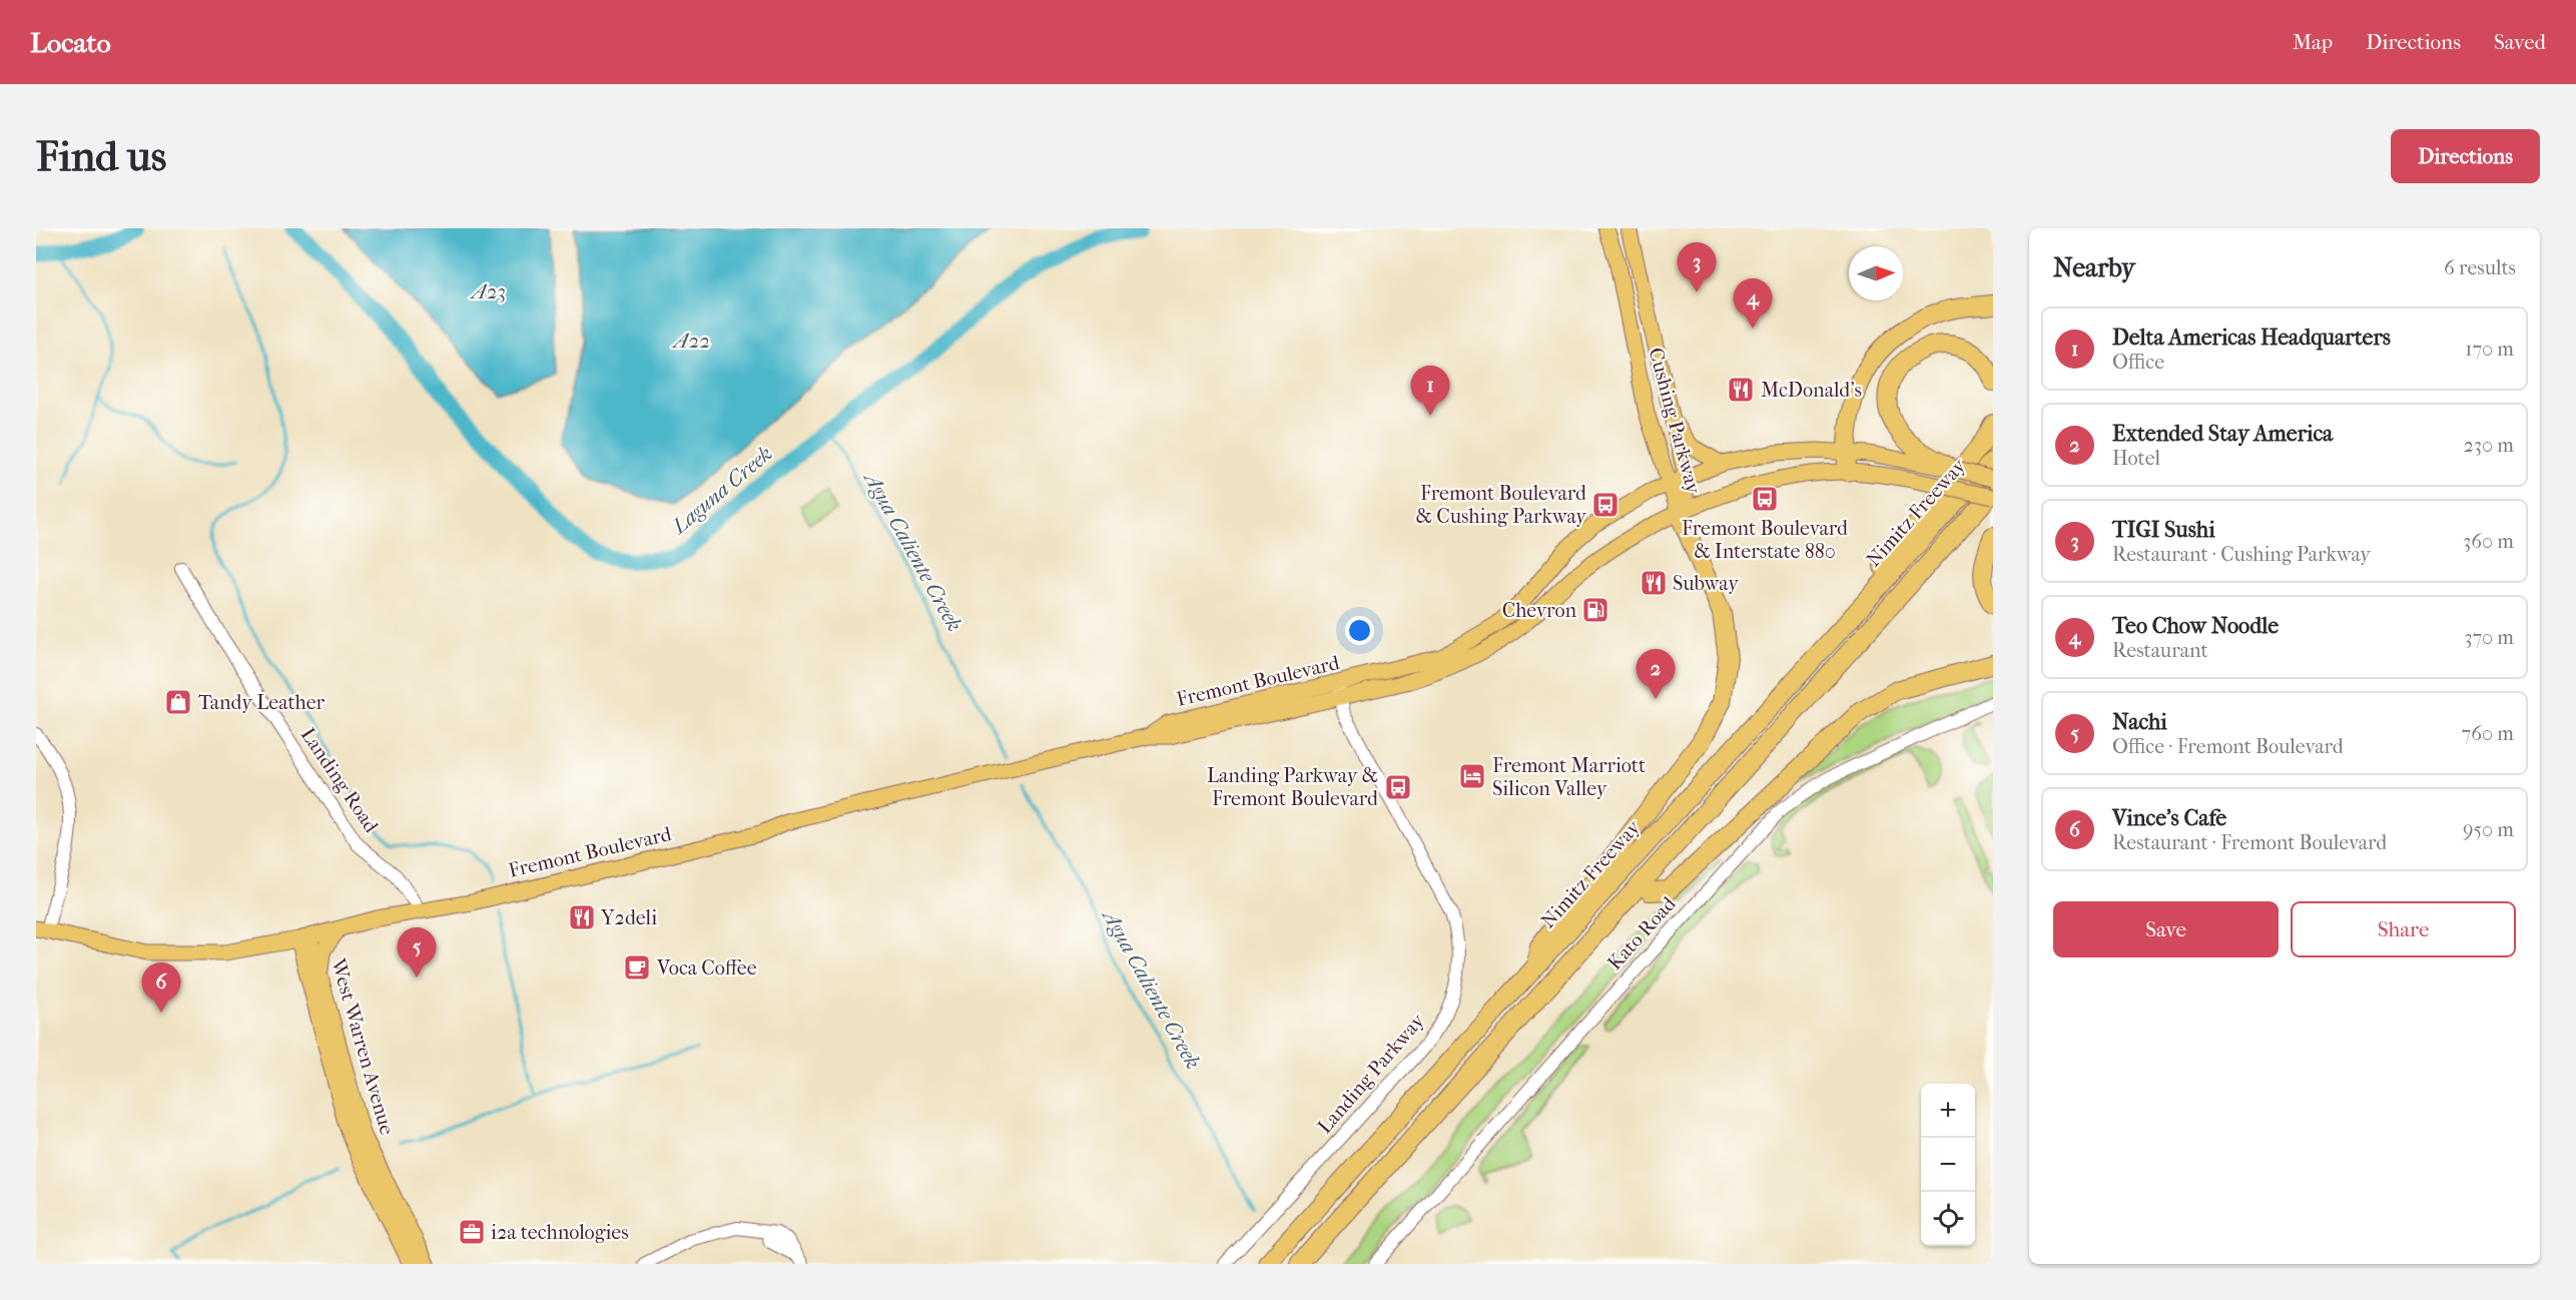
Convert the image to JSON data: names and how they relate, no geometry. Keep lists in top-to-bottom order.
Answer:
{
  "streets": {
    "highway": ["Nimitz Freeway"],
    "main road": ["Cushing Parkway", "Fremont Boulevard", "West Warren Avenue"],
    "street": ["Landing Road", "Kato Road", "Landing Parkway"]
  },
  "crossings": [
    ["Cushing Parkway", "Fremont Boulevard"],
    ["Fremont Boulevard", "Landing Road"],
    ["Fremont Boulevard", "West Warren Avenue"],
    ["Fremont Boulevard", "Landing Parkway"]
  ],
  "water": [
    "A23",
    "A22",
    "Laguna Creek",
    "Agua Caliente Creek"
  ],
  "places": {
    "restaurant": ["McDonald's", "Subway", "Y2deli"],
    "bus stop": ["Fremont Boulevard & Interstate 880", "Fremont Boulevard & Cushing Parkway", "Landing Parkway & Fremont Boulevard"],
    "fuel station": ["Chevron"],
    "shop": ["Tandy Leather"],
    "hotel": ["Fremont Marriott Silicon Valley"],
    "cafe": ["Voca Coffee"],
    "office": ["i2a technologies"]
  },
  "north": "right",
  "page": {
    "header": "Locato",
    "nav": ["Map", "Directions", "Saved"],
    "buttons": [
      "Directions",
      ["Save", "Share"]
    ],
    "title": "Find us",
    "heading": ["Nearby", "6 results"],
    "pins": [
      "3",
      "4",
      "1",
      "2",
      "5",
      "6"
    ],
    "list": [
      {
        "mark": "1",
        "name": "Delta Americas Headquarters",
        "note": "Office",
        "value": "170 m"
      },
      {
        "mark": "2",
        "name": "Extended Stay America",
        "note": "Hotel",
        "value": "230 m"
      },
      {
        "mark": "3",
        "name": "TIGI Sushi",
        "note": "Restaurant · Cushing Parkway",
        "value": "360 m"
      },
      {
        "mark": "4",
        "name": "Teo Chow Noodle",
        "note": "Restaurant",
        "value": "370 m"
      },
      {
        "mark": "5",
        "name": "Nachi",
        "note": "Office · Fremont Boulevard",
        "value": "760 m"
      },
      {
        "mark": "6",
        "name": "Vince's Cafe",
        "note": "Restaurant · Fremont Boulevard",
        "value": "950 m"
      }
    ],
    "map_buttons": ["+", "−"]
  }
}
